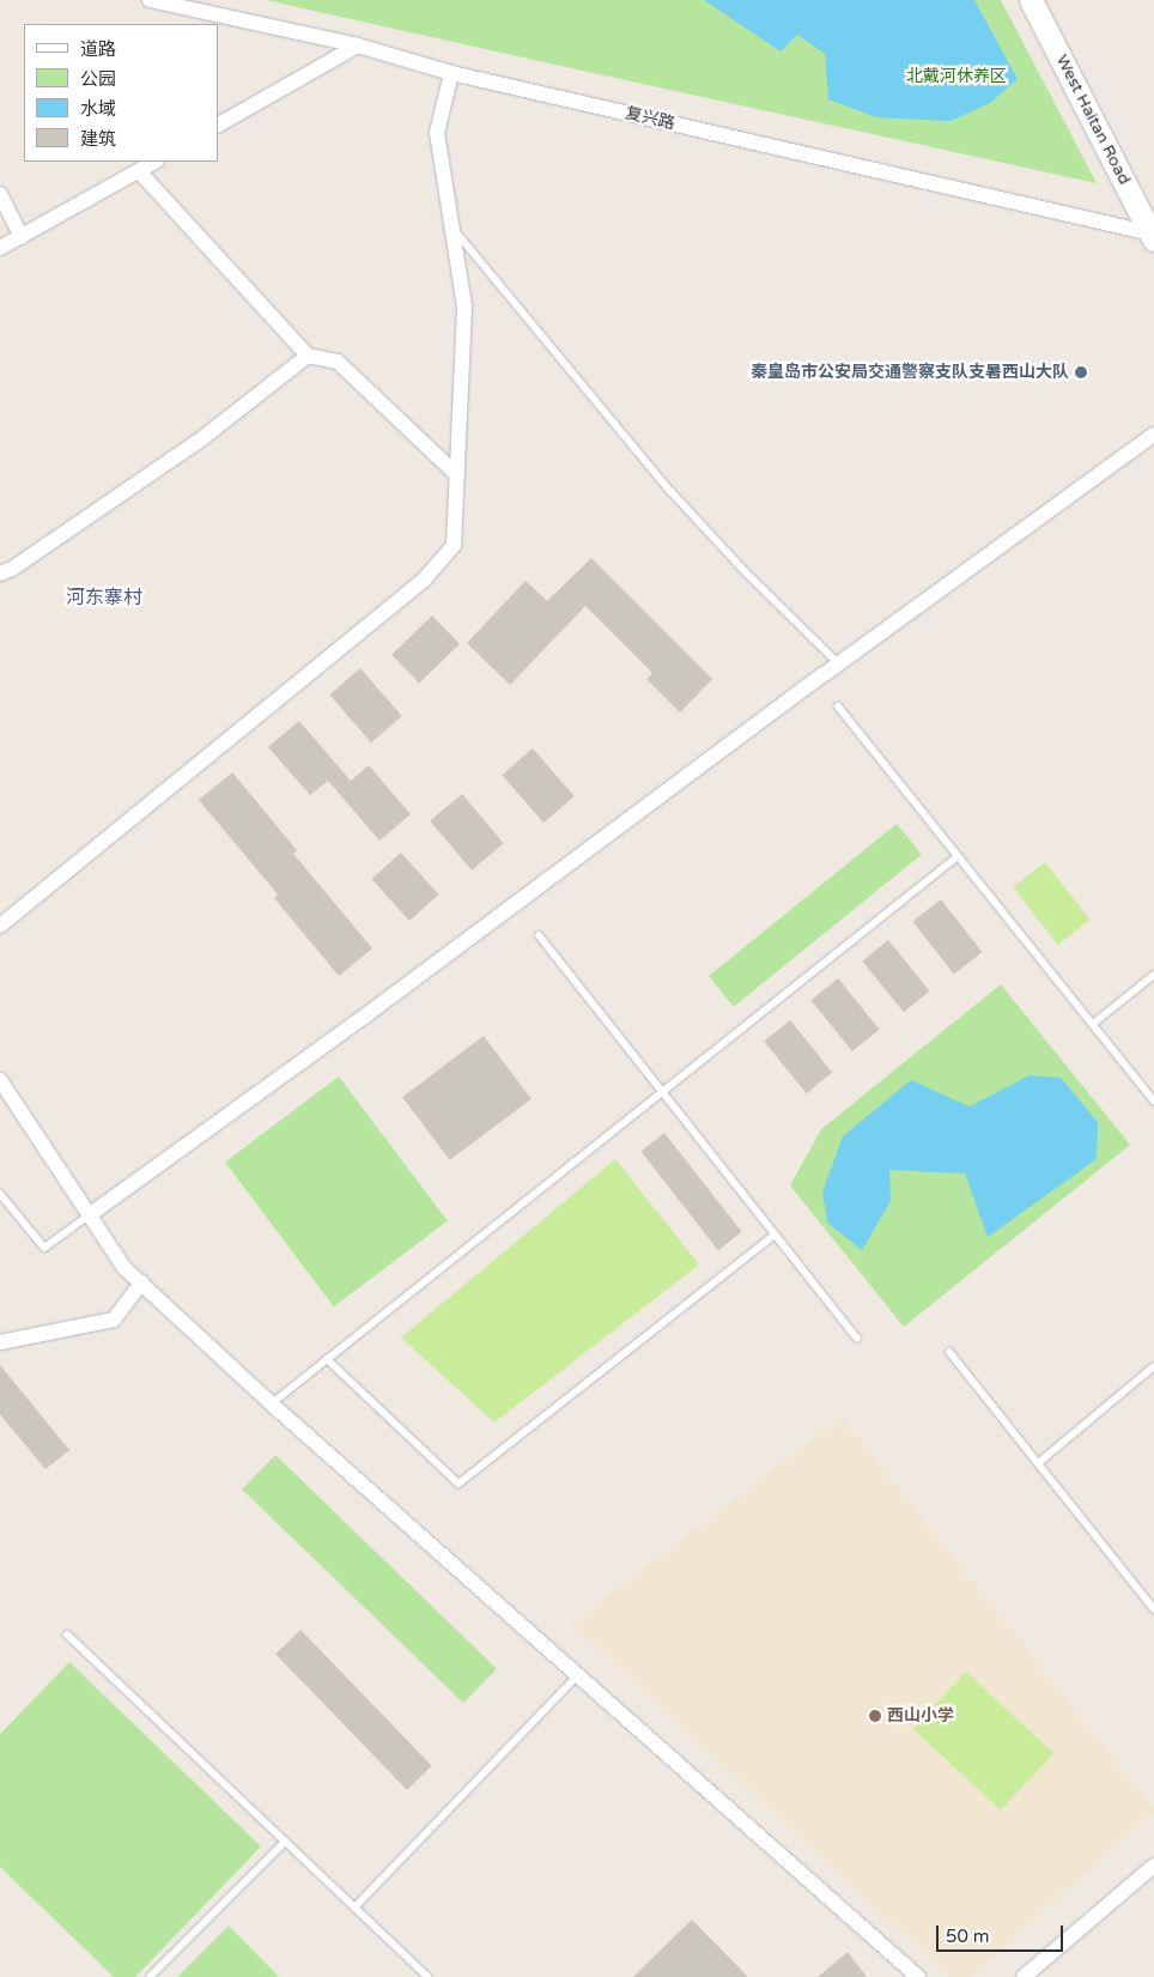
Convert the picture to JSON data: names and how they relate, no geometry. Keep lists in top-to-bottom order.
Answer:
{
  "streets": {
    "main road": ["West Haitan Road"],
    "street": ["复兴路"]
  },
  "crossings": [
    ["复兴路", "West Haitan Road"]
  ],
  "districts": ["河东寨村"],
  "parks": ["北戴河休养区"],
  "places": ["秦皇岛市公安局交通警察支队支暑西山大队", "西山小学"],
  "legend": [
    "道路",
    "公园",
    "水域",
    "建筑"
  ],
  "scale_bar": "50 m"
}
